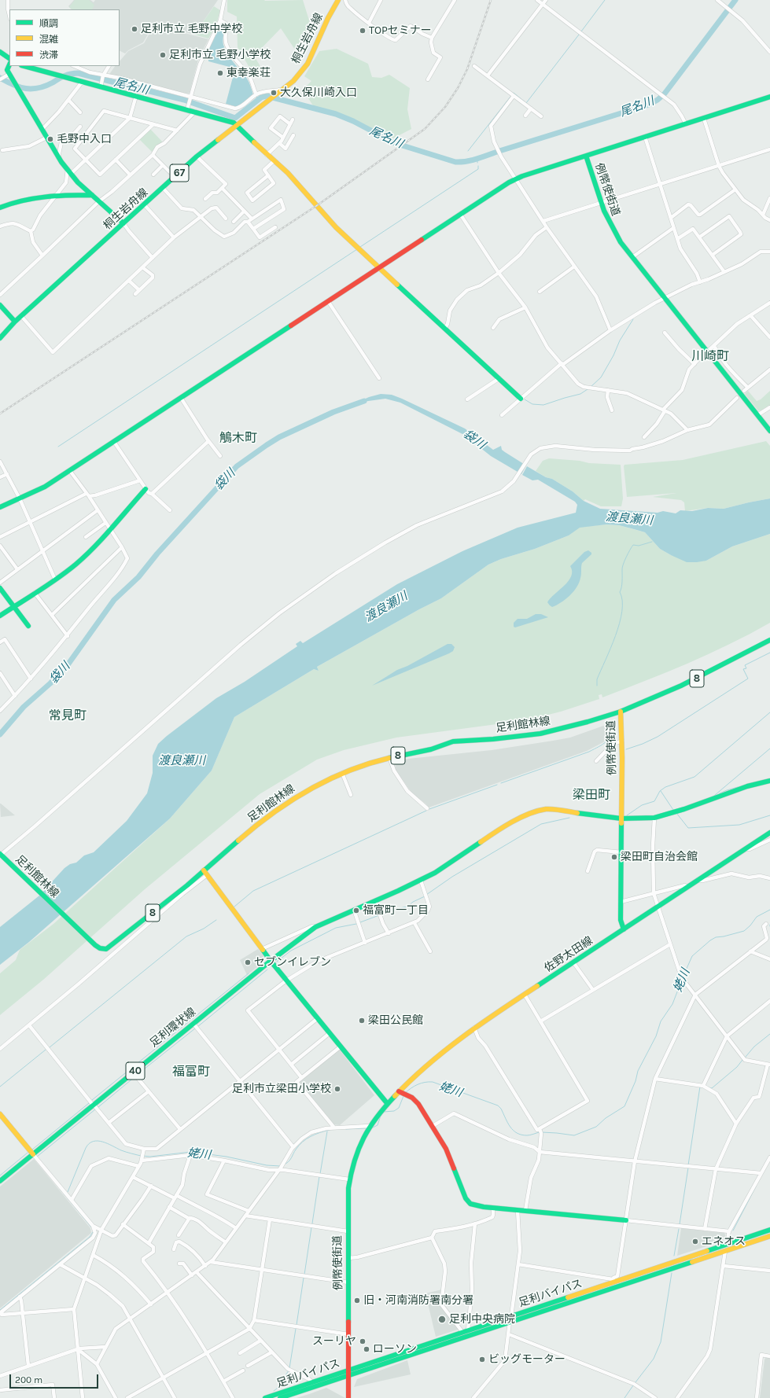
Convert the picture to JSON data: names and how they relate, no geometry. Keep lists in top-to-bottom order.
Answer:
{
  "streets": {
    "main road": [
      "桐生岩舟線",
      "67",
      "例幣使街道",
      "8",
      "足利館林線",
      "佐野太田線",
      "足利環状線",
      "40",
      "足利バイパス"
    ]
  },
  "crossings": [
    ["例幣使街道", "足利館林線"],
    ["例幣使街道", "佐野太田線"],
    ["例幣使街道", "足利環状線"],
    ["例幣使街道", "足利バイパス"]
  ],
  "districts": [
    "川崎町",
    "鵤木町",
    "常見町",
    "梁田町",
    "福富町"
  ],
  "water": [
    "尾名川",
    "袋川",
    "渡良瀬川",
    "姥川"
  ],
  "places": [
    "足利市立 毛野中学校",
    "TOPセミナー",
    "足利市立 毛野小学校",
    "東幸楽荘",
    "大久保川崎入口",
    "毛野中入口",
    "梁田町自治会館",
    "福富町一丁目",
    "セブンイレブン",
    "梁田公民館",
    "足利市立梁田小学校",
    "エネオス",
    "旧・河南消防署南分署",
    "足利中央病院",
    "スーリヤ",
    "ローソン",
    "ビッグモーター"
  ],
  "legend": ["順調", "混雑", "渋滞"],
  "scale_bar": "200 m"
}
